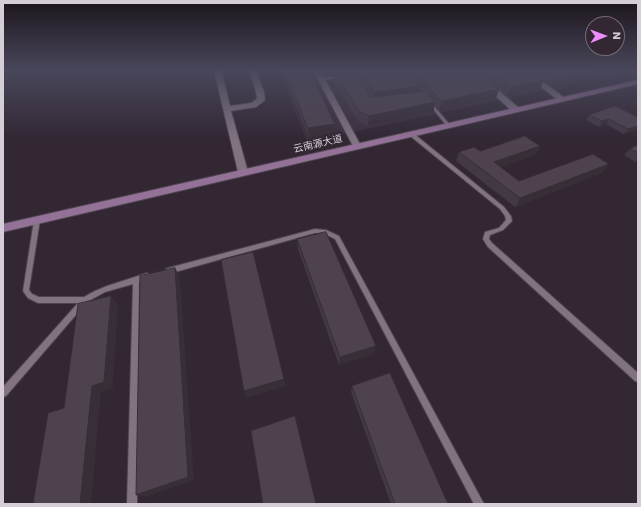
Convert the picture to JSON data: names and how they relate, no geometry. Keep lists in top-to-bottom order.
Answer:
{
  "streets": {
    "main road": ["云南源大道"]
  },
  "north": "right"
}
